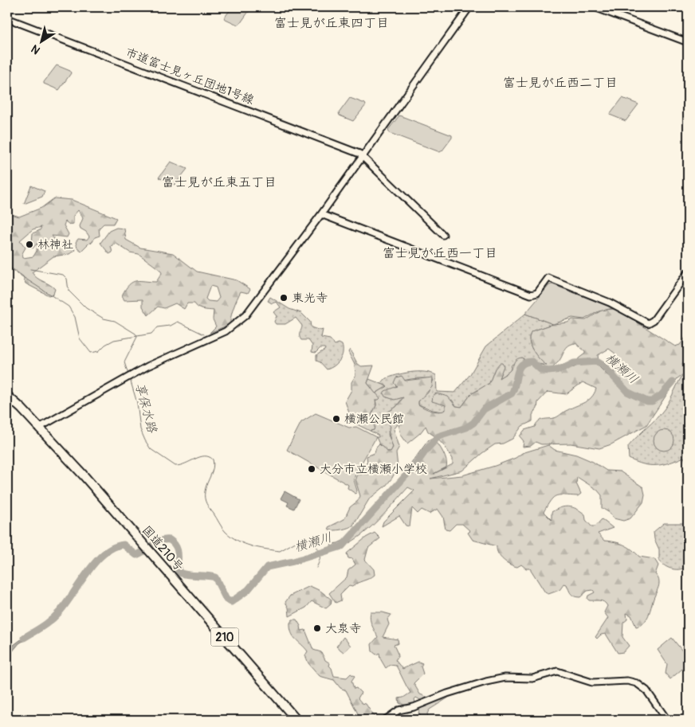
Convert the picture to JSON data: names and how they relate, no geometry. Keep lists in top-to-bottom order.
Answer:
{
  "streets": {
    "highway": ["国道210号", "210"],
    "street": ["市道富士見ヶ丘団地1号線"]
  },
  "districts": [
    "富士見が丘東四丁目",
    "富士見が丘西二丁目",
    "富士見が丘東五丁目",
    "富士見が丘西一丁目"
  ],
  "water": ["横瀬川", "享保水路"],
  "places": [
    "林神社",
    "東光寺",
    "横瀬公民館",
    "大分市立横瀬小学校",
    "大泉寺"
  ],
  "north": "bottom left"
}
